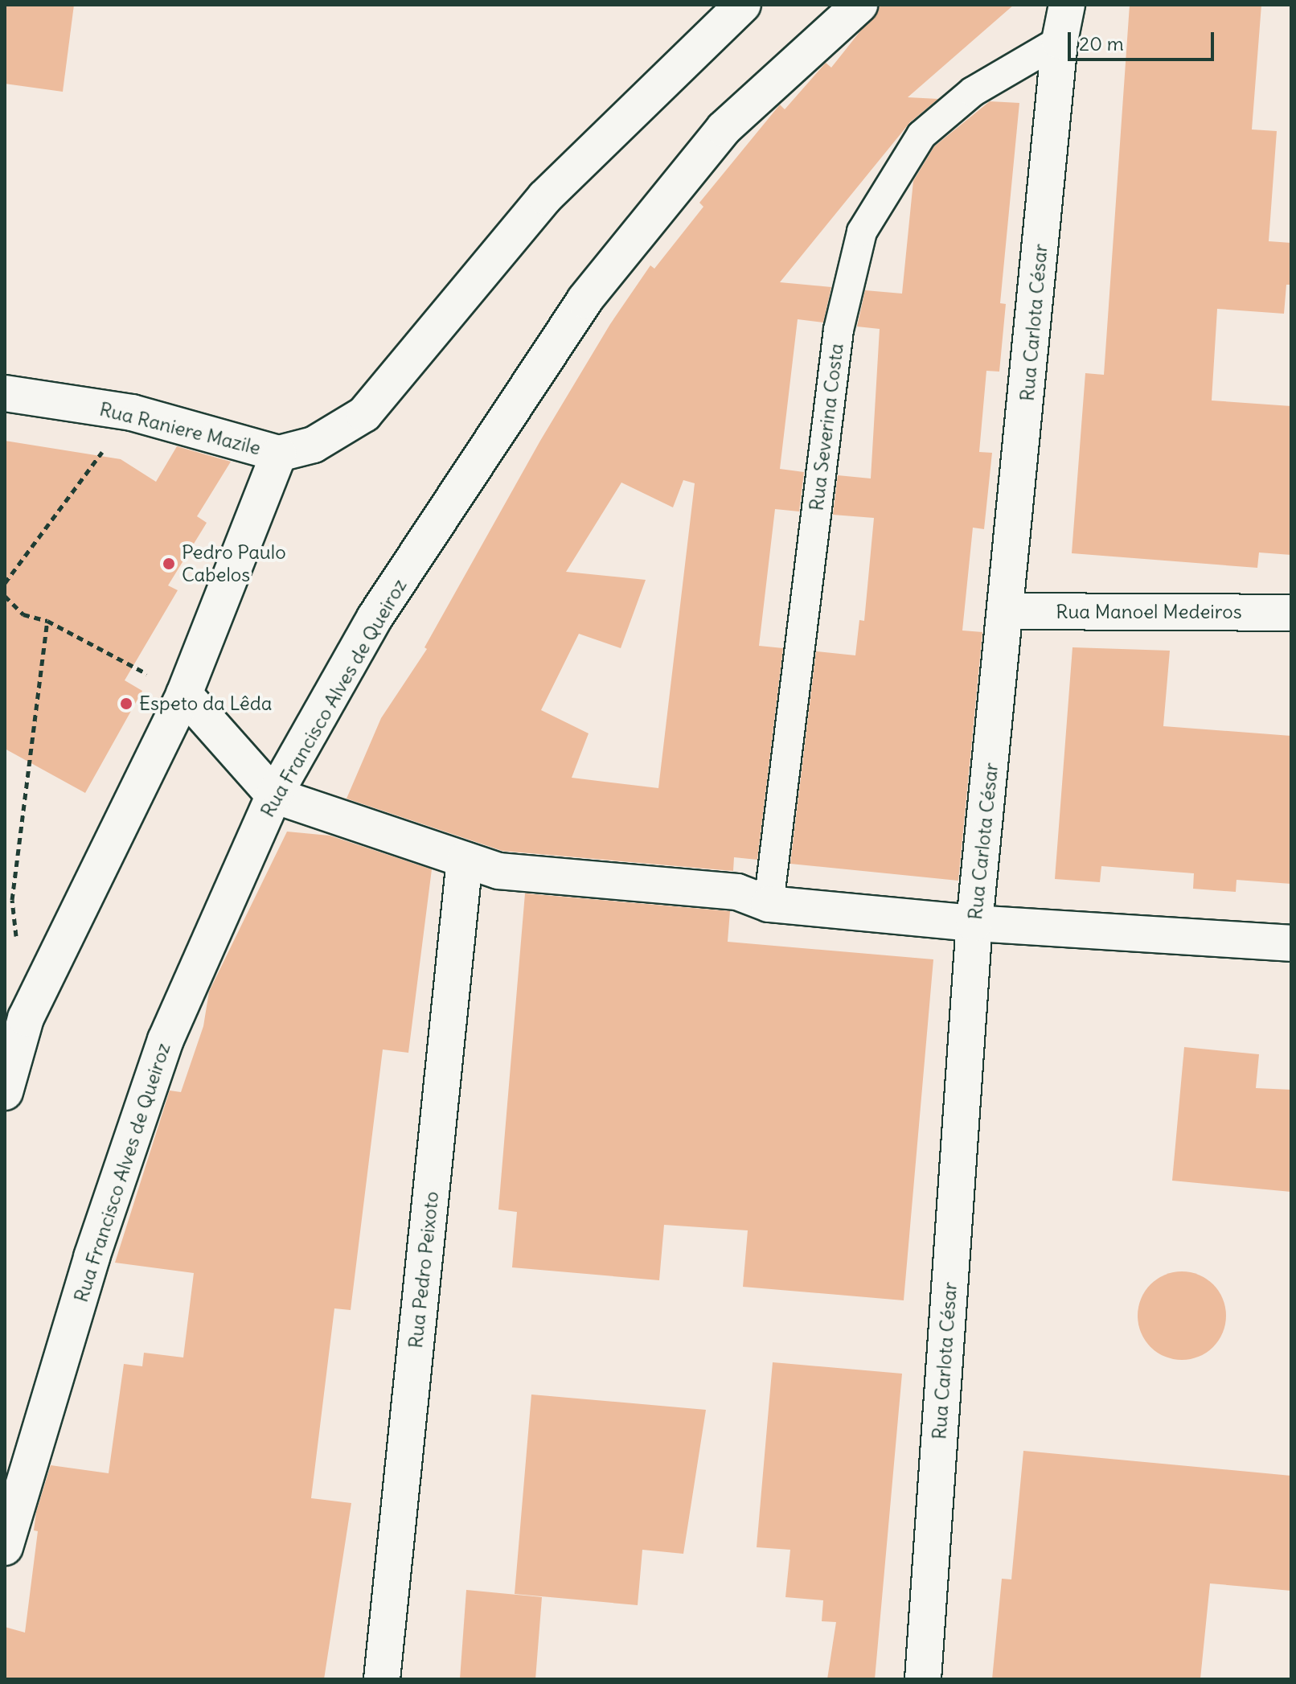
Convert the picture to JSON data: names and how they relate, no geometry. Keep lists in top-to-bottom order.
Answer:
{
  "streets": {
    "street": [
      "Rua Carlota César",
      "Rua Raniere Mazile",
      "Rua Manoel Medeiros",
      "Rua Francisco Alves de Queiroz",
      "Rua Pedro Peixoto"
    ],
    "lane": ["Rua Severina Costa"]
  },
  "crossings": [
    ["Rua Carlota César", "Rua Severina Costa"],
    ["Rua Carlota César", "Rua Manoel Medeiros"]
  ],
  "places": ["Pedro Paulo Cabelos", "Espeto da Lêda"],
  "scale_bar": "20 m"
}
